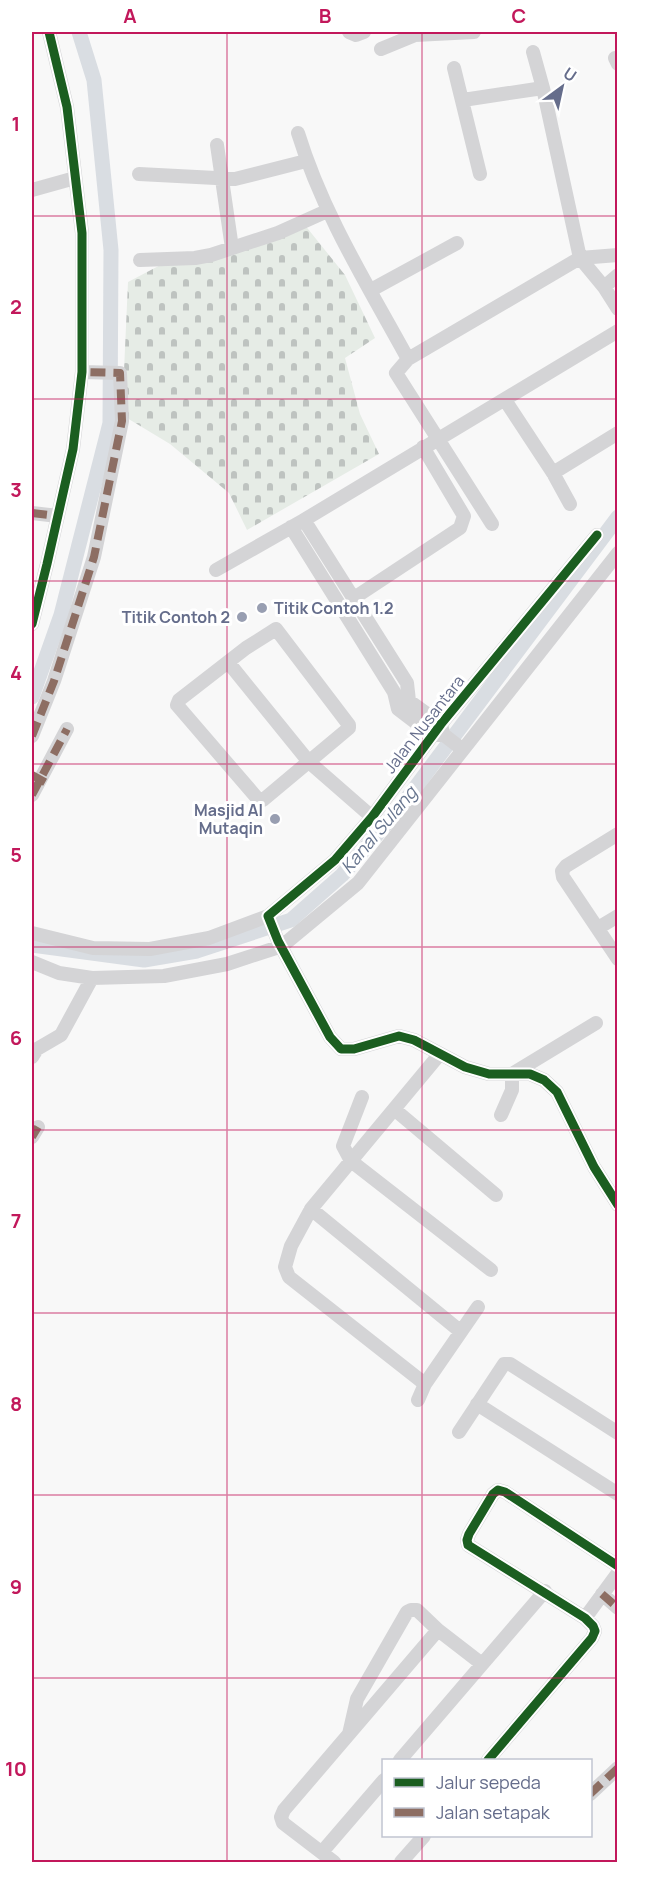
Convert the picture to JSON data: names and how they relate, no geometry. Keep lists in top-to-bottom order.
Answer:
{
  "streets": {
    "street": ["Jalan Nusantara"]
  },
  "water": ["Kanal Sulang"],
  "places": ["Titik Contoh 1.2", "Titik Contoh 2", "Masjid Al Mutaqin"],
  "legend": ["Jalur sepeda", "Jalan setapak"],
  "north": "top right",
  "grid": {
    "columns": ["A", "B", "C"],
    "rows": [
      "1",
      "2",
      "3",
      "4",
      "5",
      "6",
      "7",
      "8",
      "9",
      "10"
    ]
  }
}
